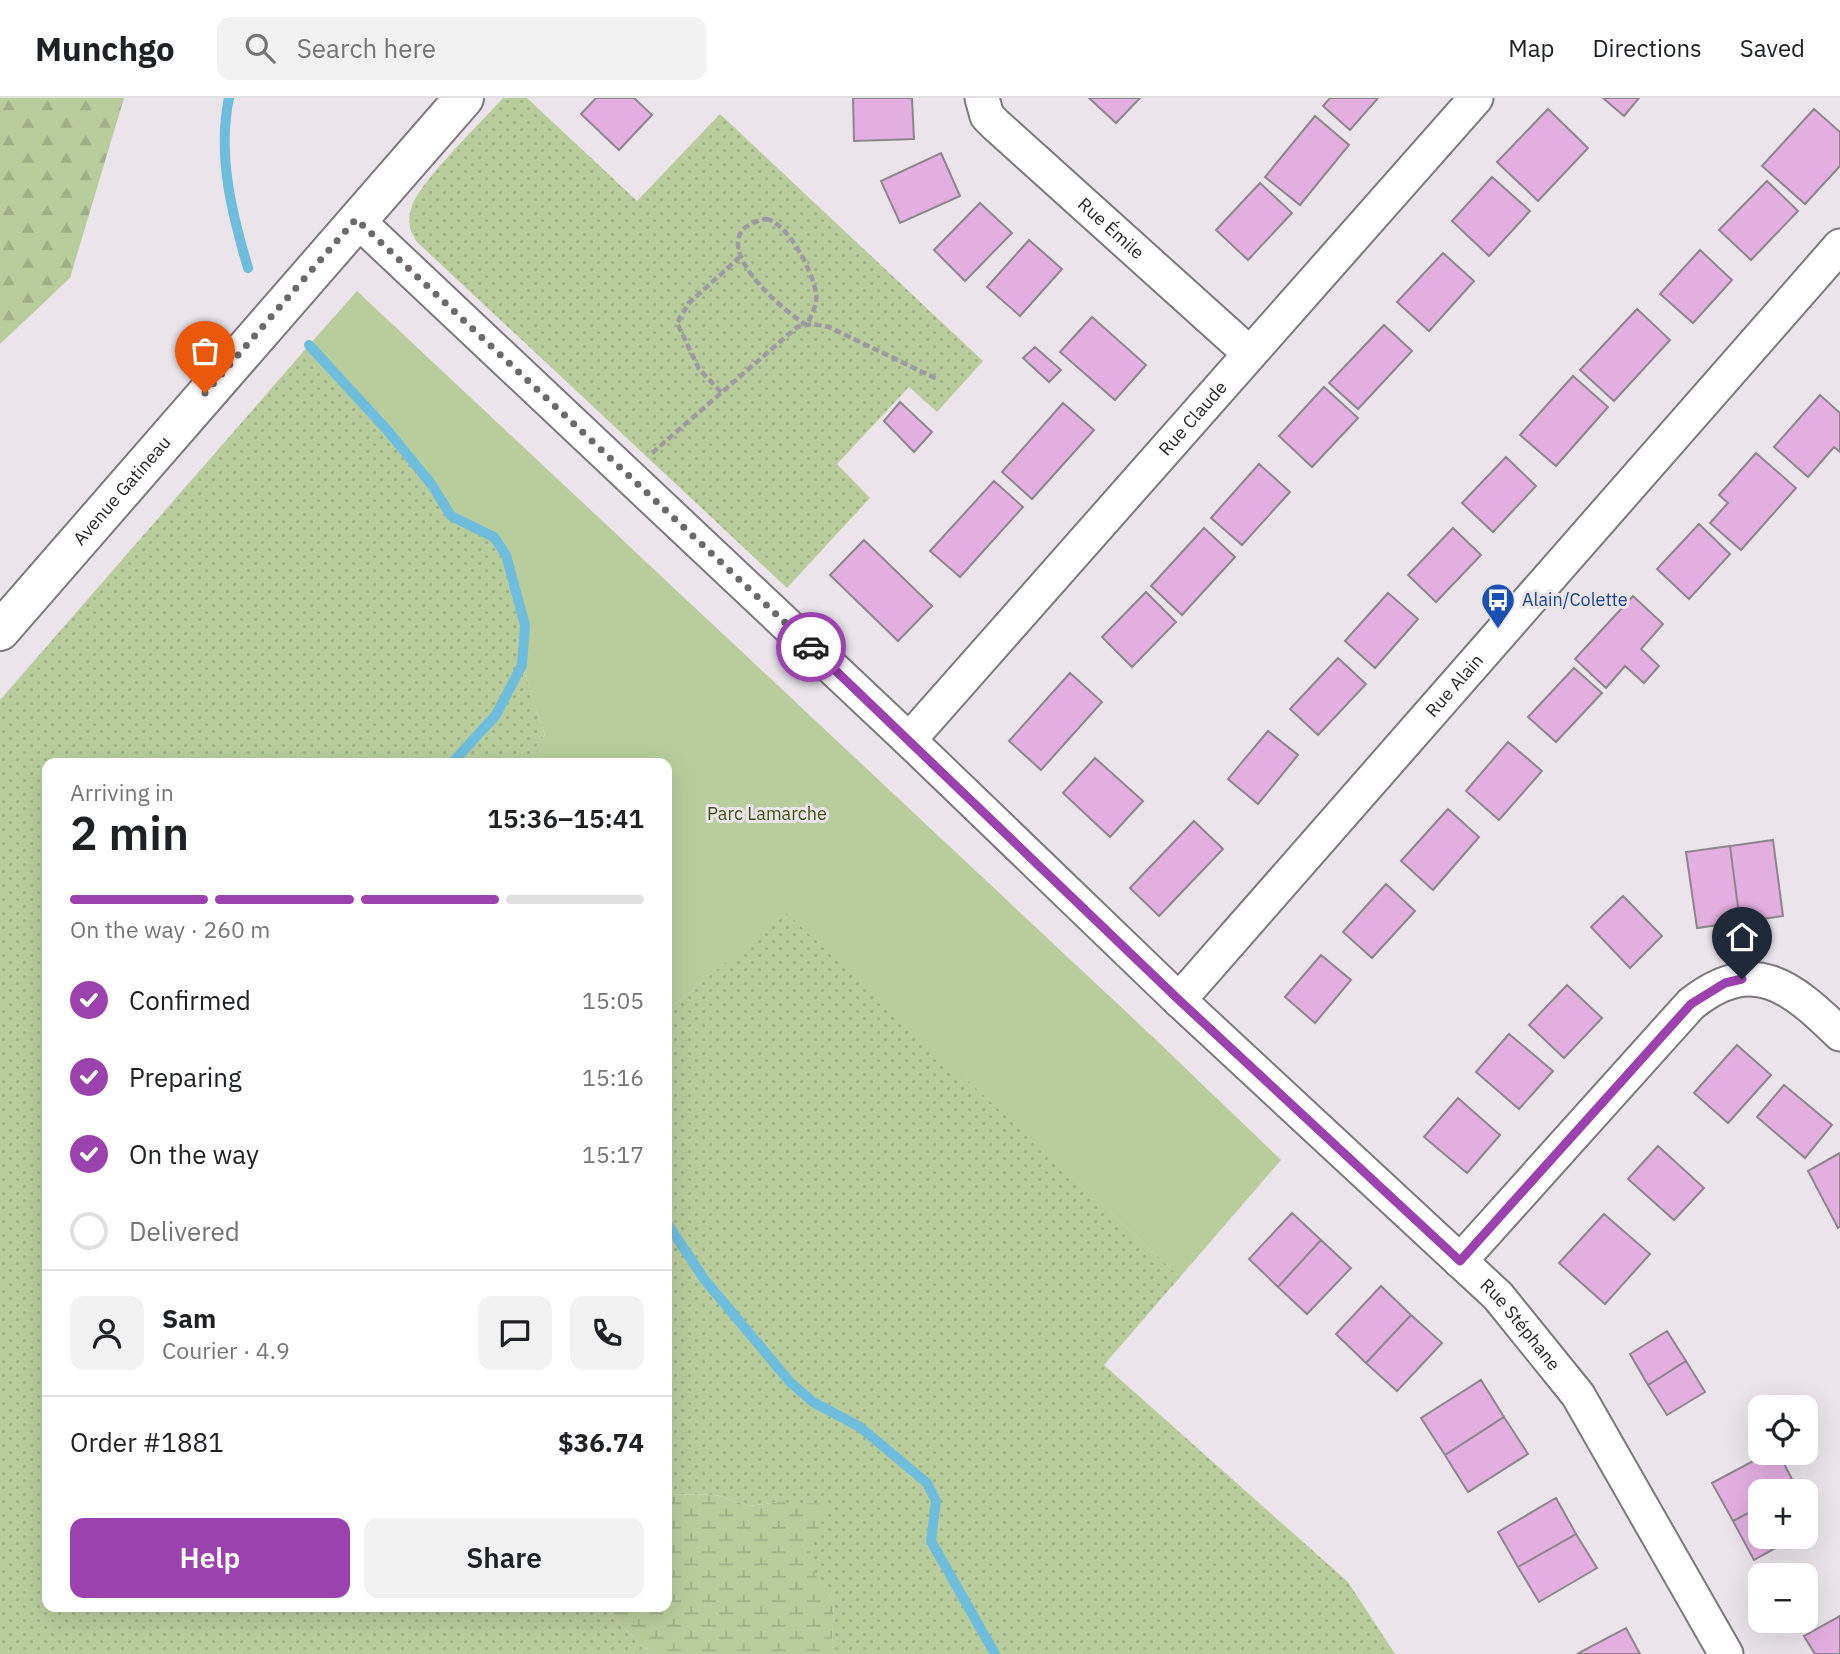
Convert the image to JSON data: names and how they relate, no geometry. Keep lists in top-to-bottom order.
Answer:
{
  "streets": {
    "street": [
      "Rue Émile",
      "Rue Claude",
      "Avenue Gatineau",
      "Rue Alain",
      "Rue Stéphane"
    ]
  },
  "crossings": [
    ["Rue Émile", "Rue Claude"],
    ["Rue Claude", "Rue Stéphane"],
    ["Avenue Gatineau", "Rue Stéphane"],
    ["Rue Alain", "Rue Stéphane"]
  ],
  "parks": ["Parc Lamarche"],
  "places": {
    "bus stop": ["Alain/Colette"]
  },
  "page": {
    "header": "Munchgo",
    "search": "Search here",
    "nav": ["Map", "Directions", "Saved"],
    "heading": ["2 min", "Arriving in", "15:36–15:41"],
    "panel": [
      "Sam",
      "Courier · 4.9",
      "Order #1881",
      "$36.74"
    ],
    "bar": "On the way · 260 m",
    "list": [
      ["Confirmed", "15:05"],
      ["Preparing", "15:16"],
      ["On the way", "15:17"],
      "Delivered"
    ],
    "map_buttons": ["+", "−"],
    "buttons": ["Help", "Share"]
  }
}
